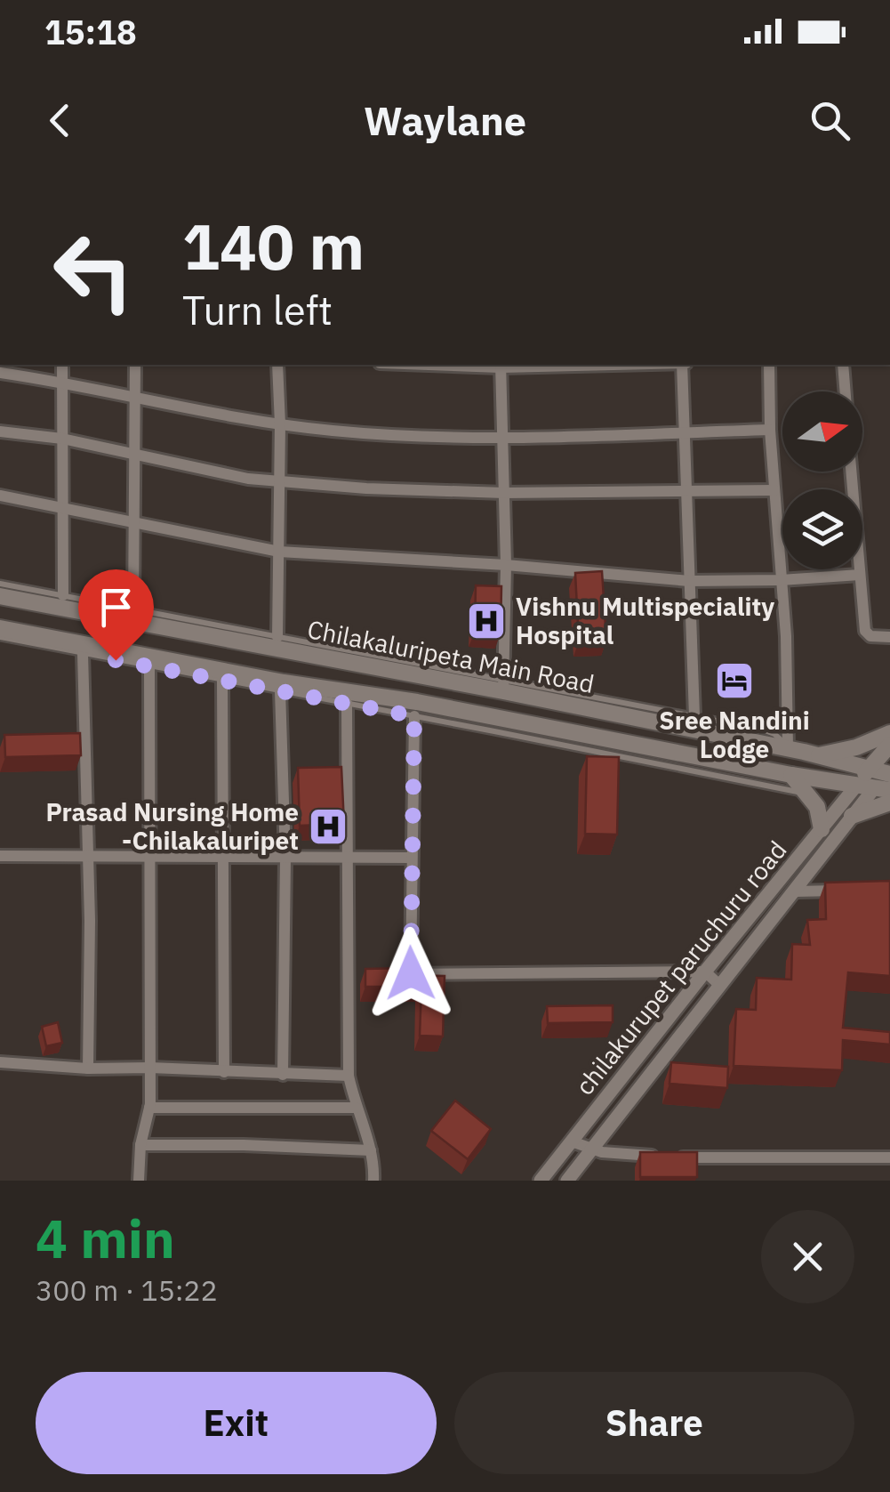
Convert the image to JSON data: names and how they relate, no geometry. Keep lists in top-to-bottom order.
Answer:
{
  "streets": {
    "main road": ["Chilakaluripeta Main Road"],
    "street": ["chilakurupet paruchuru road"]
  },
  "crossings": [
    ["Chilakaluripeta Main Road", "chilakurupet paruchuru road"]
  ],
  "places": {
    "hospital": ["Vishnu Multispeciality Hospital", "Prasad Nursing Home -Chilakaluripet"],
    "hotel": ["Sree Nandini Lodge"]
  },
  "north": "right",
  "page": {
    "status": "15:18",
    "header": "Waylane",
    "turn": ["140 m", "Turn left"],
    "heading": ["4 min", "300 m · 15:22"],
    "buttons": ["Exit", "Share"]
  }
}
